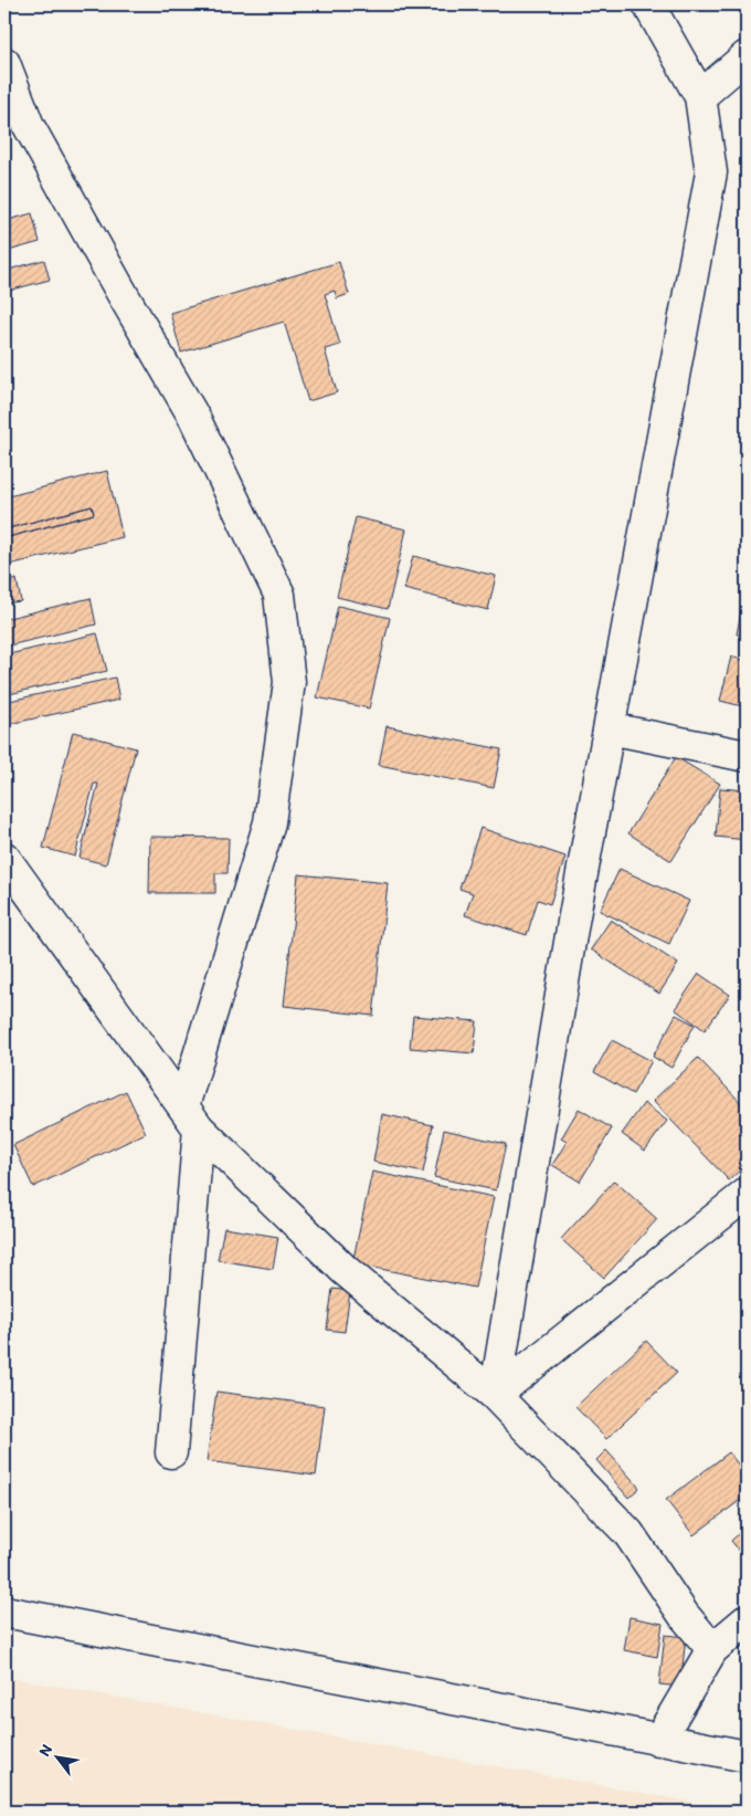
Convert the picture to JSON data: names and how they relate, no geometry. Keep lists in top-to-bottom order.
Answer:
{
  "north": "top left"
}
